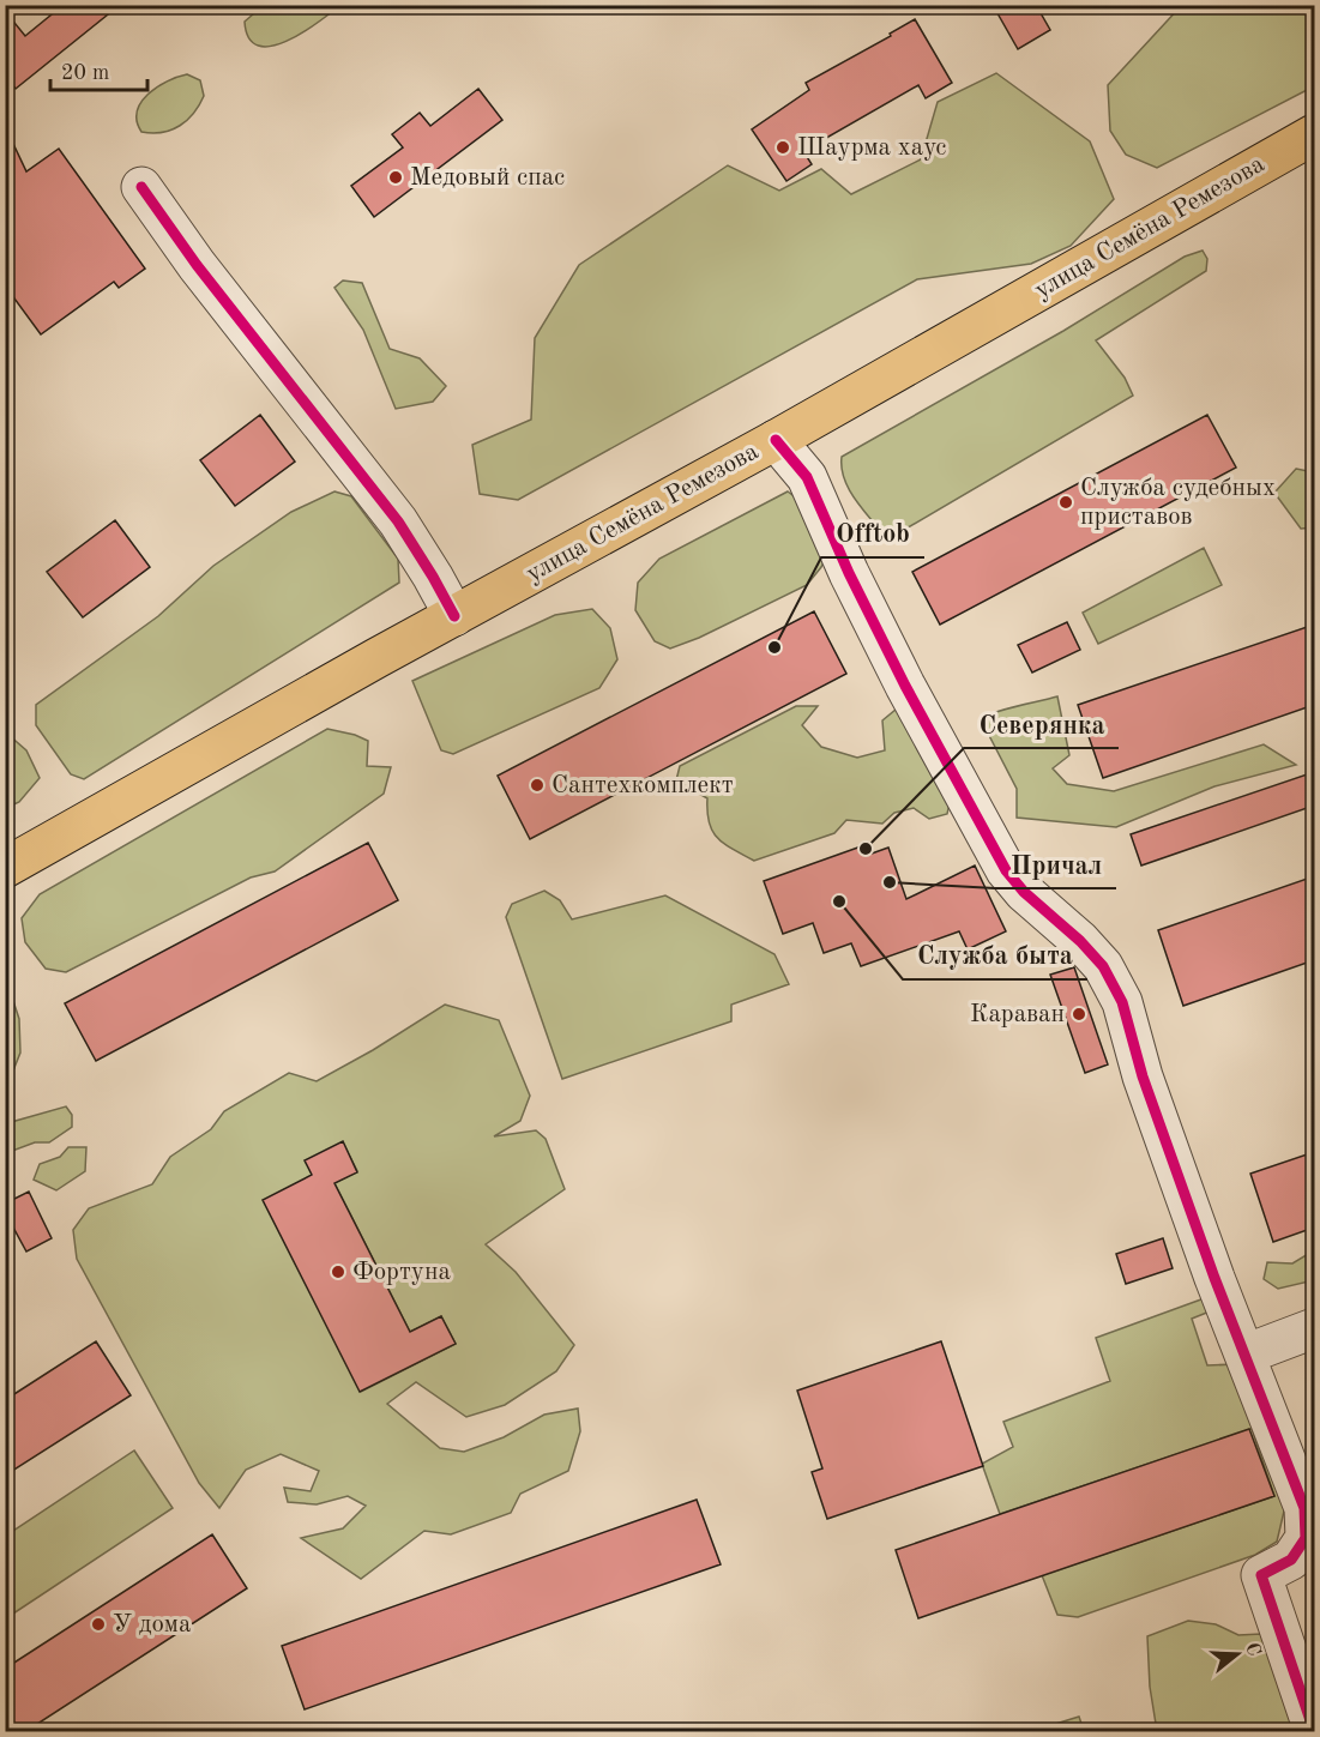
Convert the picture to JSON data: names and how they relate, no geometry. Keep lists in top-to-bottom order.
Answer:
{
  "streets": {
    "main road": ["улица Семёна Ремезова"]
  },
  "places": [
    "Шаурма хаус",
    "Медовый спас",
    "Служба судебных приставов",
    "Offtob",
    "Сантехкомплект",
    "Северянка",
    "Причал",
    "Служба быта",
    "Караван",
    "Фортуна",
    "У дома"
  ],
  "scale_bar": "20 m",
  "north": "right"
}
